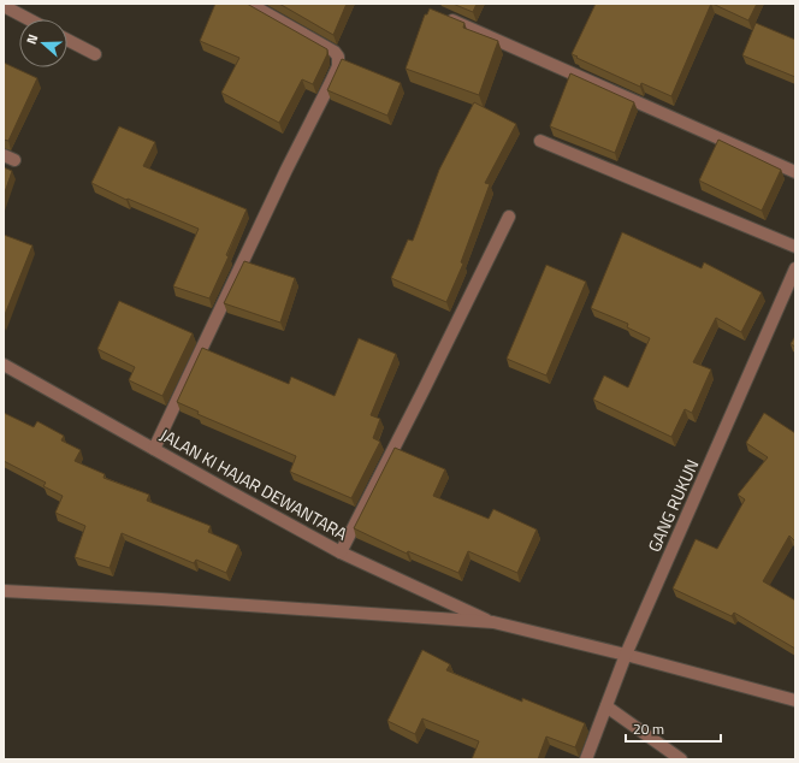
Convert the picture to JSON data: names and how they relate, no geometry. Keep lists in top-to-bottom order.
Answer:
{
  "streets": {
    "street": ["JALAN KI HAJAR DEWANTARA", "GANG RUKUN"]
  },
  "scale_bar": "20 m",
  "north": "left"
}
